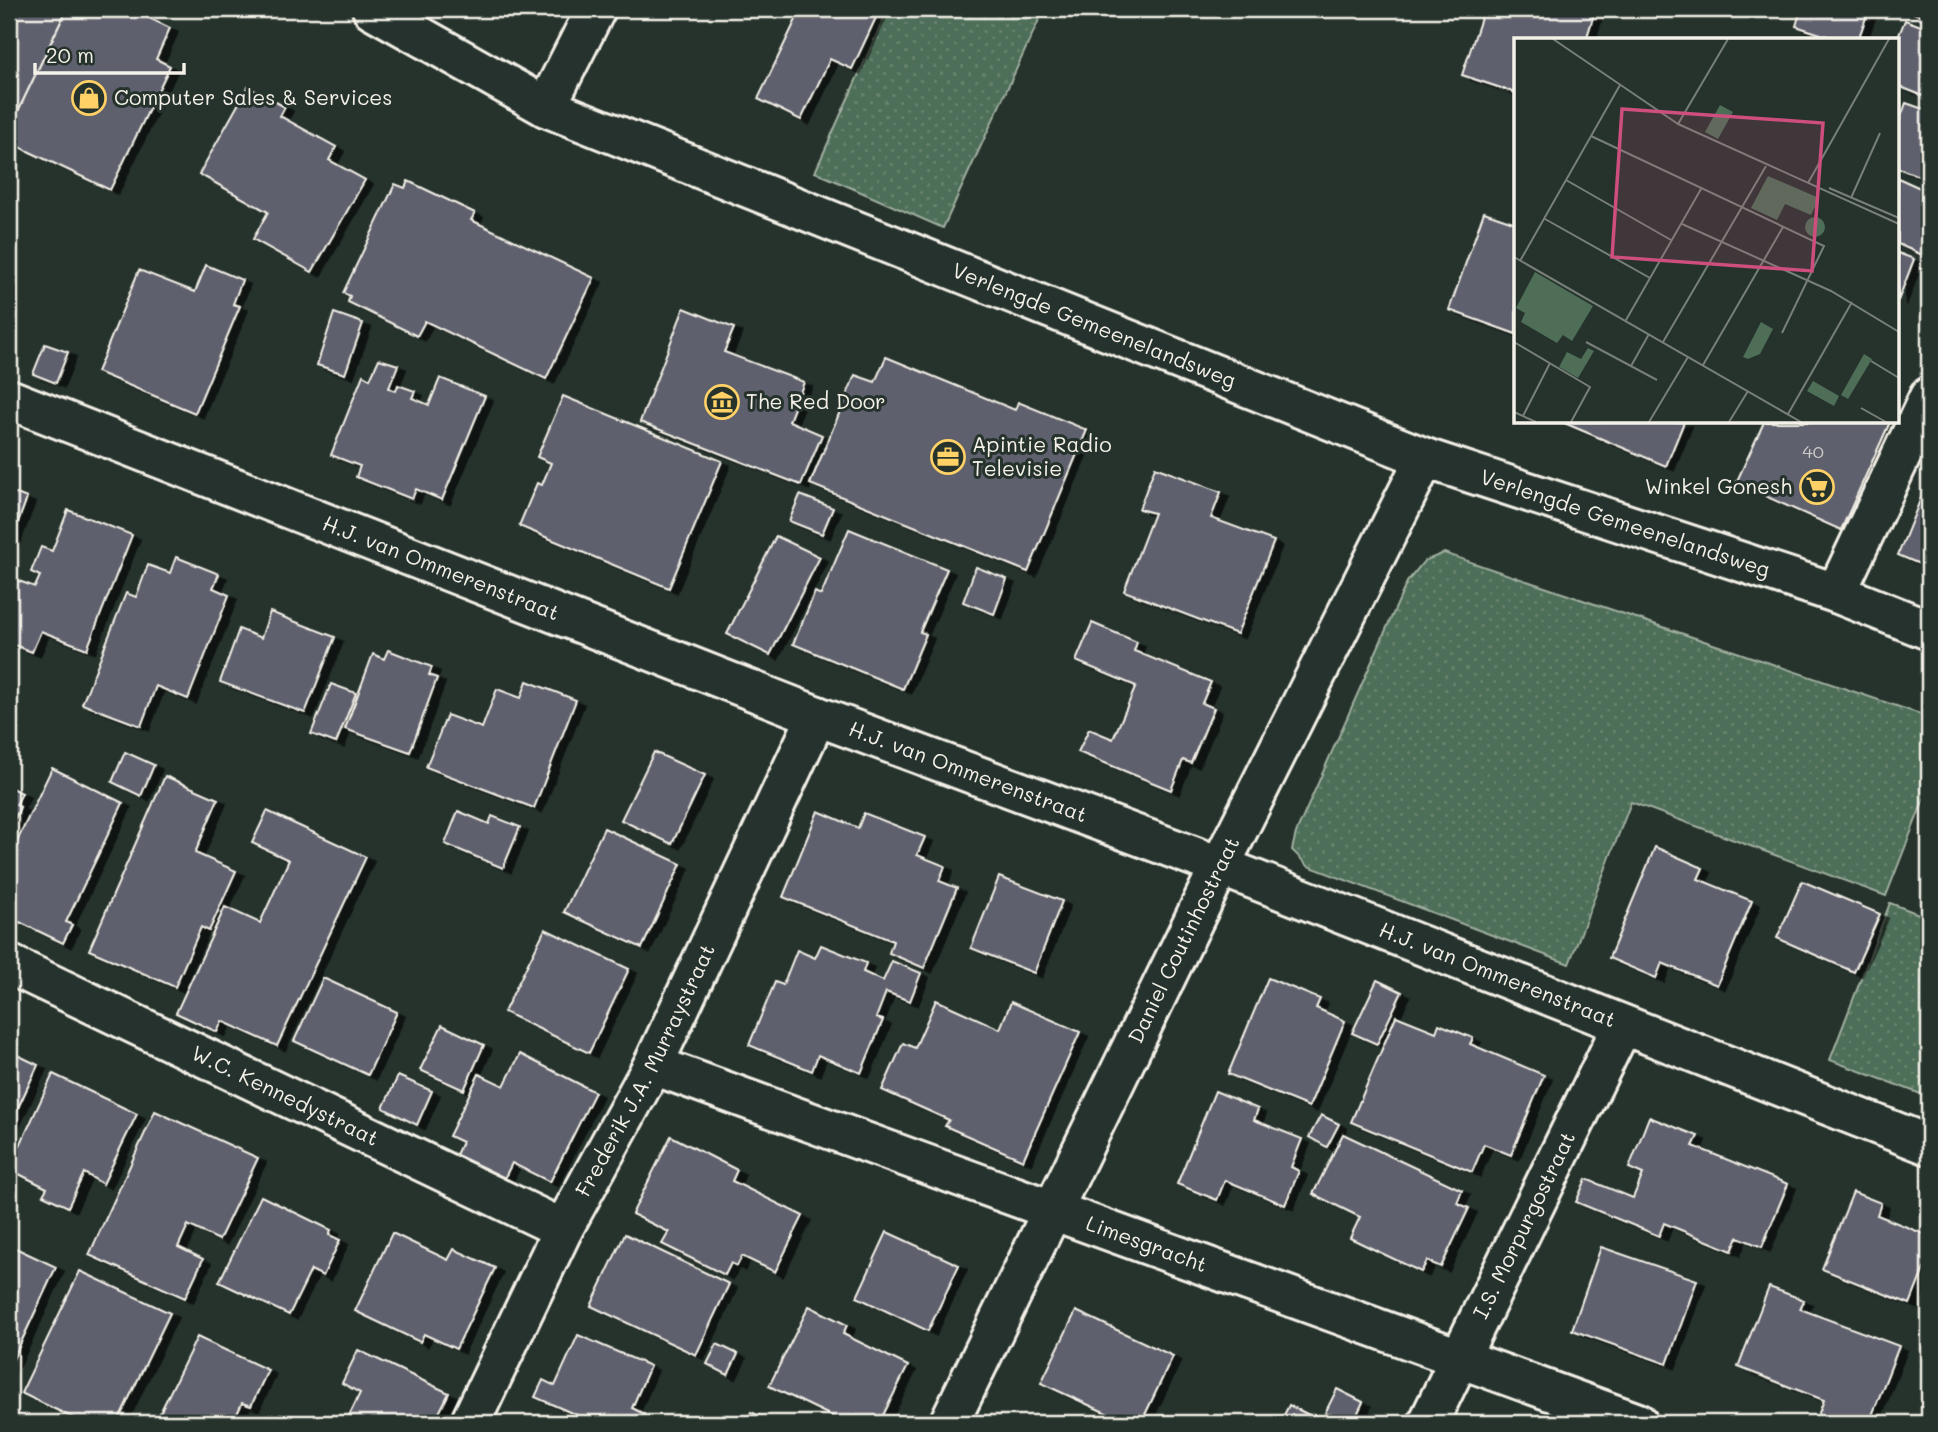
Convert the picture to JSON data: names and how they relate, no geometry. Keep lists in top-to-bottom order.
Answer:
{
  "streets": {
    "street": [
      "Verlengde Gemeenelandsweg",
      "H.J. van Ommerenstraat",
      "Daniel Coutinhostraat",
      "Frederik J.A. Murraystraat",
      "W.C. Kennedystraat",
      "I.S. Morpurgostraat",
      "Limesgracht"
    ]
  },
  "crossings": [
    ["Verlengde Gemeenelandsweg", "Daniel Coutinhostraat"],
    ["H.J. van Ommerenstraat", "Daniel Coutinhostraat"],
    ["H.J. van Ommerenstraat", "Frederik J.A. Murraystraat"],
    ["H.J. van Ommerenstraat", "I.S. Morpurgostraat"],
    ["Daniel Coutinhostraat", "Limesgracht"],
    ["Frederik J.A. Murraystraat", "W.C. Kennedystraat"],
    ["Frederik J.A. Murraystraat", "Limesgracht"],
    ["I.S. Morpurgostraat", "Limesgracht"]
  ],
  "places": {
    "shop": ["Computer Sales & Services"],
    "museum": ["The Red Door"],
    "office": ["Apintie Radio Televisie"],
    "supermarket": ["Winkel Gonesh"]
  },
  "house_numbers": ["40"],
  "scale_bar": "20 m"
}
